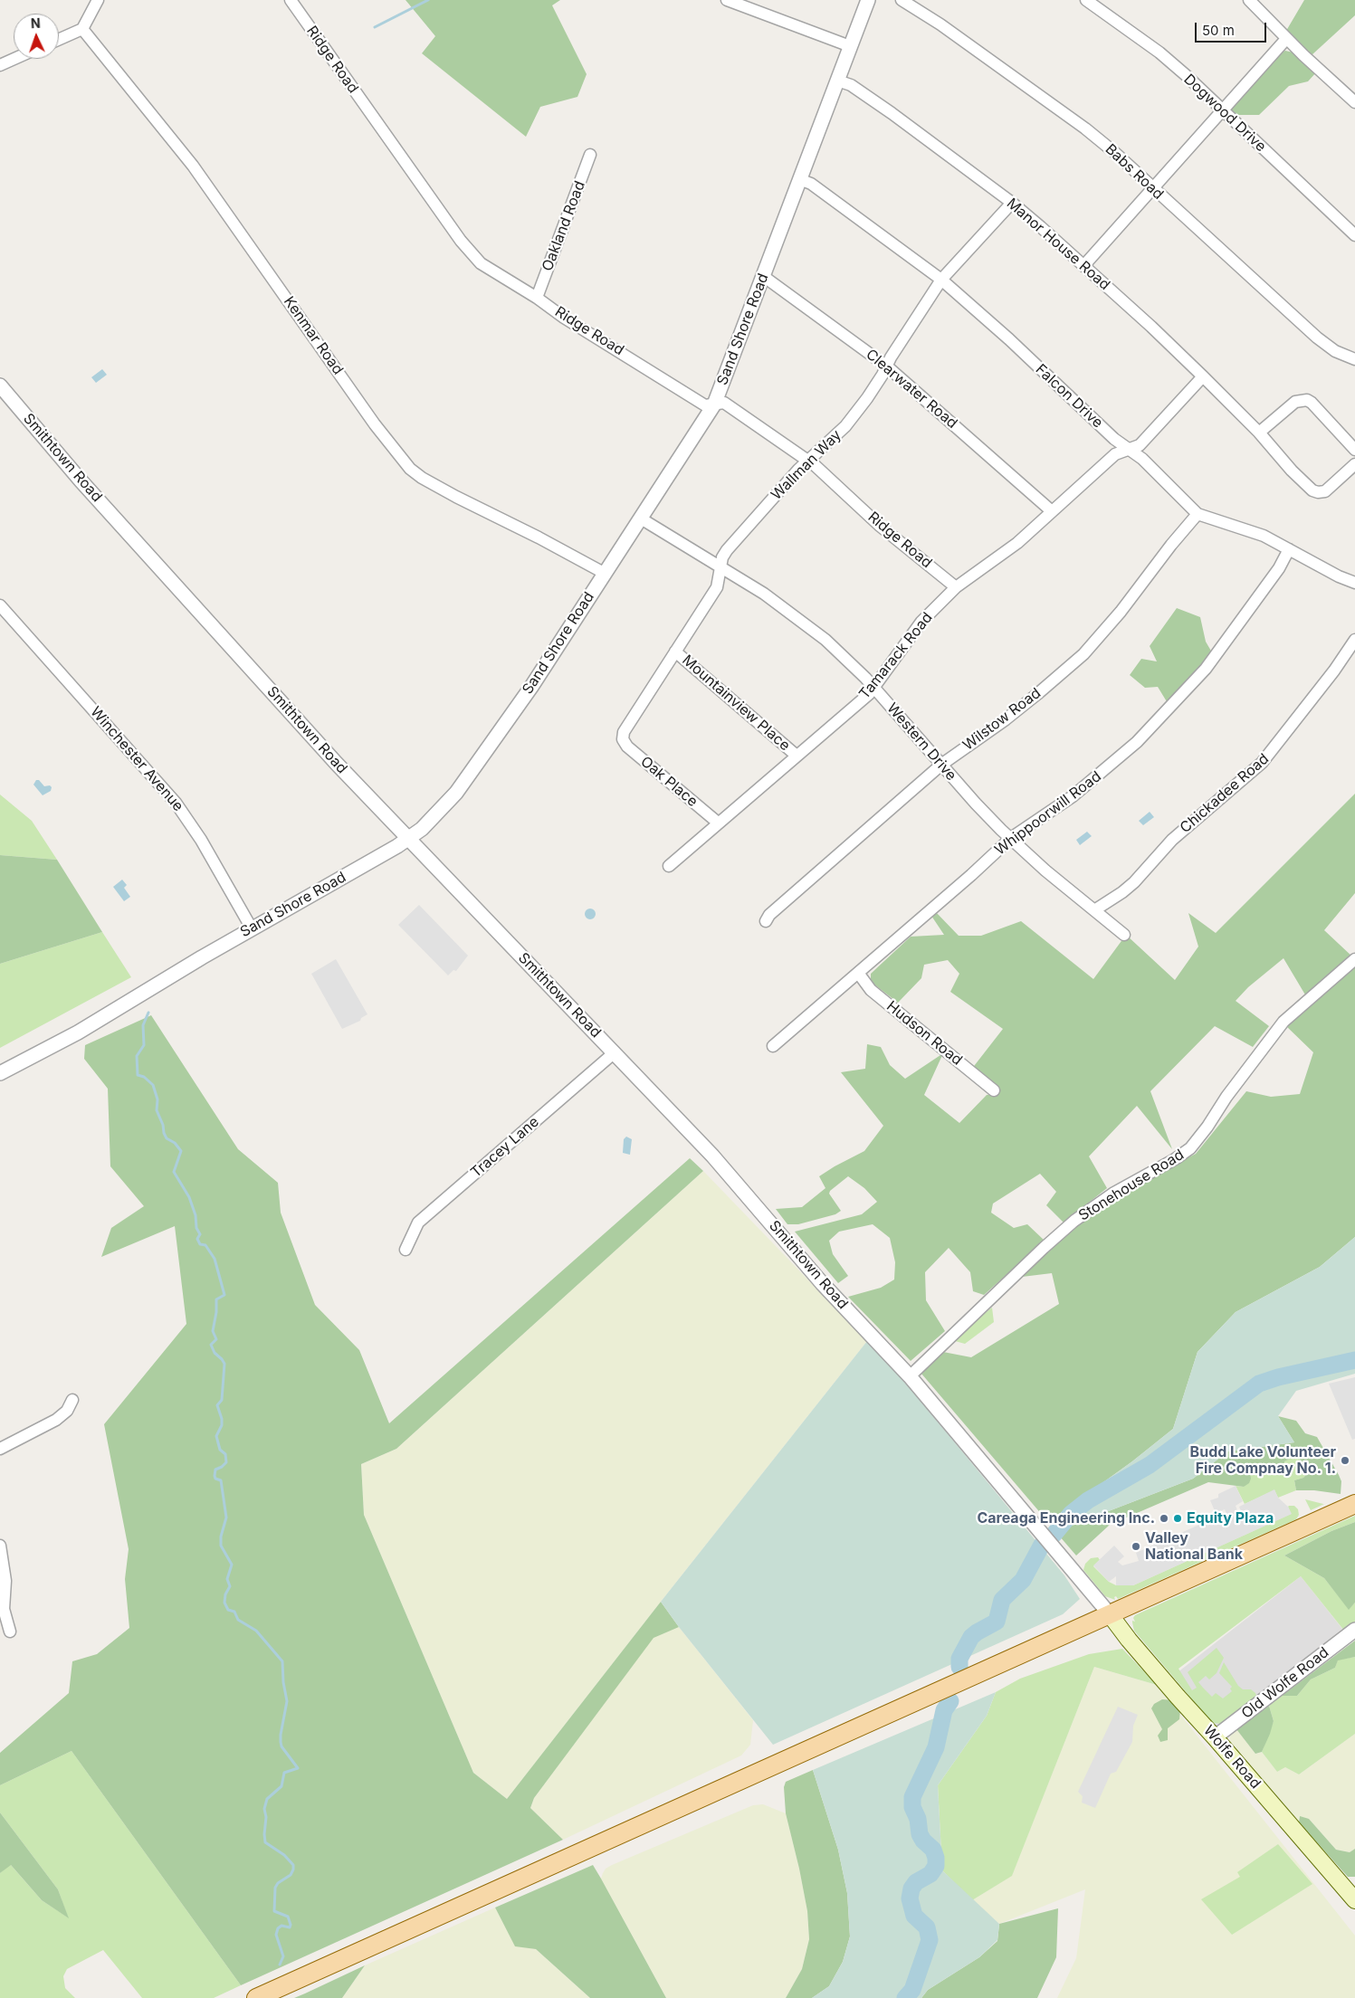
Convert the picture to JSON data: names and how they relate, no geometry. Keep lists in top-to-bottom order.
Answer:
{
  "streets": {
    "main road": ["Wolfe Road"],
    "street": [
      "Ridge Road",
      "Dogwood Drive",
      "Babs Road",
      "Oakland Road",
      "Manor House Road",
      "Sand Shore Road",
      "Kenmar Road",
      "Clearwater Road",
      "Falcon Drive",
      "Smithtown Road",
      "Wallman Way",
      "Tamarack Road",
      "Mountainview Place",
      "Wilstow Road",
      "Western Drive",
      "Winchester Avenue",
      "Oak Place",
      "Chickadee Road",
      "Whippoorwill Road",
      "Hudson Road",
      "Tracey Lane",
      "Stonehouse Road",
      "Old Wolfe Road"
    ]
  },
  "crossings": [
    ["Ridge Road", "Oakland Road"],
    ["Ridge Road", "Sand Shore Road"],
    ["Ridge Road", "Wallman Way"],
    ["Ridge Road", "Tamarack Road"],
    ["Manor House Road", "Sand Shore Road"],
    ["Manor House Road", "Wallman Way"],
    ["Manor House Road", "Tamarack Road"],
    ["Sand Shore Road", "Kenmar Road"],
    ["Sand Shore Road", "Clearwater Road"],
    ["Sand Shore Road", "Falcon Drive"],
    ["Sand Shore Road", "Smithtown Road"],
    ["Sand Shore Road", "Western Drive"],
    ["Sand Shore Road", "Winchester Avenue"],
    ["Clearwater Road", "Wallman Way"],
    ["Clearwater Road", "Tamarack Road"],
    ["Falcon Drive", "Wallman Way"],
    ["Falcon Drive", "Tamarack Road"],
    ["Falcon Drive", "Wilstow Road"],
    ["Falcon Drive", "Whippoorwill Road"],
    ["Smithtown Road", "Tracey Lane"],
    ["Smithtown Road", "Stonehouse Road"],
    ["Smithtown Road", "Wolfe Road"],
    ["Wallman Way", "Mountainview Place"],
    ["Wallman Way", "Western Drive"],
    ["Wallman Way", "Oak Place"],
    ["Tamarack Road", "Mountainview Place"],
    ["Tamarack Road", "Western Drive"],
    ["Tamarack Road", "Oak Place"],
    ["Wilstow Road", "Western Drive"],
    ["Western Drive", "Chickadee Road"],
    ["Western Drive", "Whippoorwill Road"],
    ["Whippoorwill Road", "Hudson Road"],
    ["Old Wolfe Road", "Wolfe Road"]
  ],
  "places": [
    "Budd Lake Volunteer Fire Compnay No. 1.",
    "Careaga Engineering Inc.",
    "Equity Plaza",
    "Valley National Bank"
  ],
  "scale_bar": "50 m",
  "north": "top"
}
